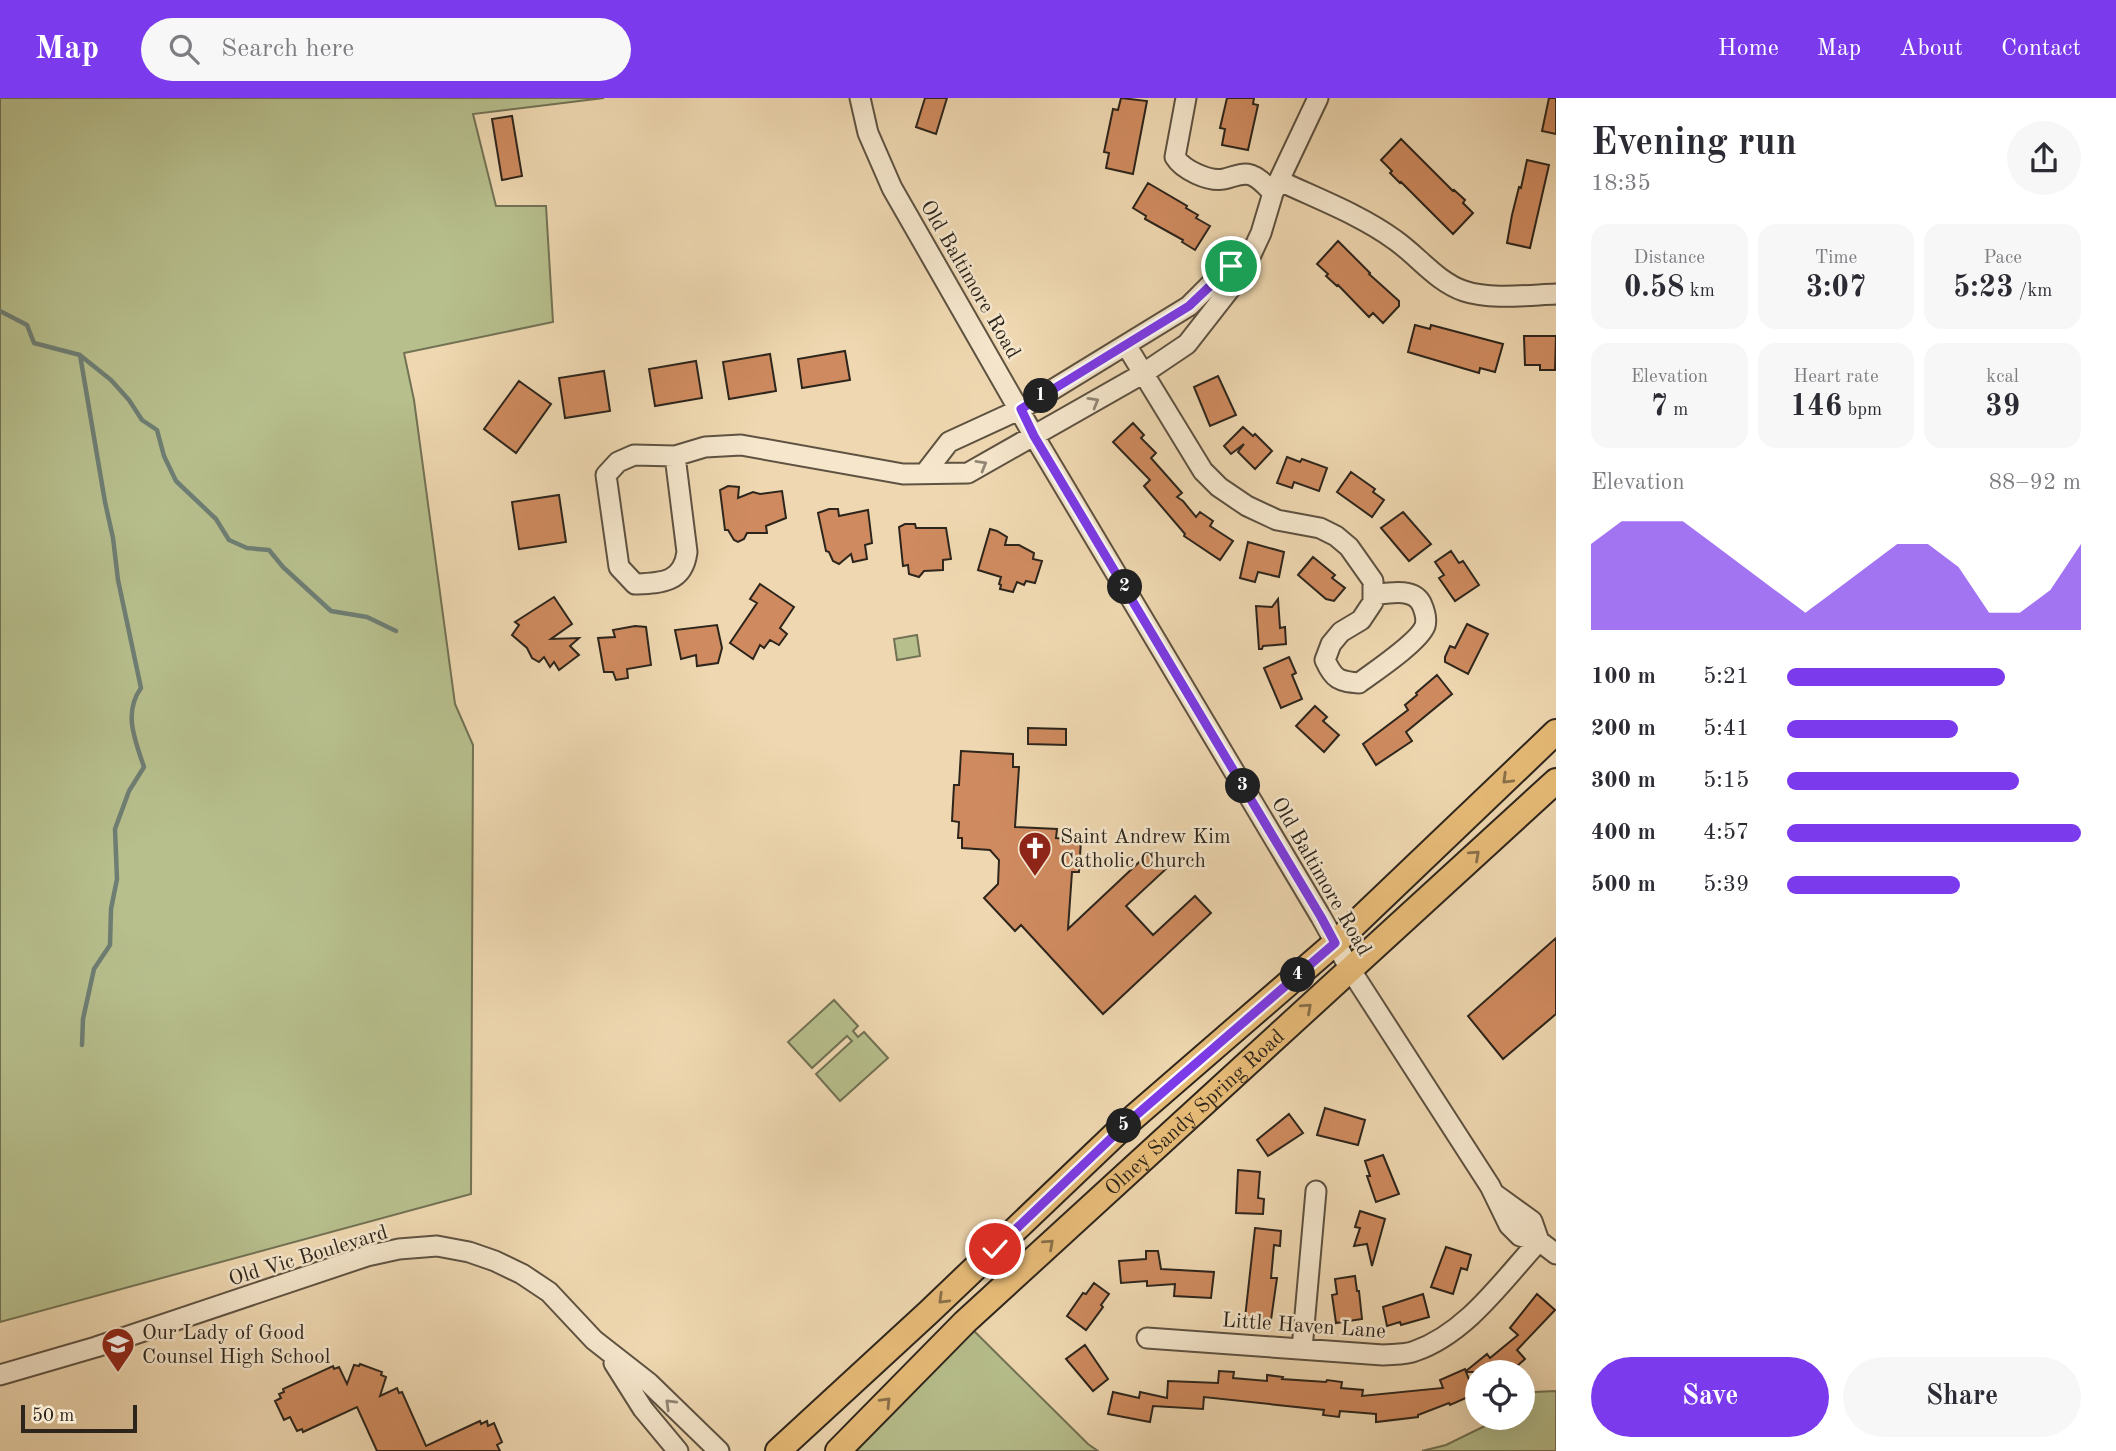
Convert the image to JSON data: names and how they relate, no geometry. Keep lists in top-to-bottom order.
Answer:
{
  "streets": {
    "main road": ["Olney Sandy Spring Road"],
    "street": ["Old Baltimore Road", "Old Vic Boulevard", "Little Haven Lane"]
  },
  "crossings": [
    ["Old Baltimore Road", "Olney Sandy Spring Road"],
    ["Old Baltimore Road", "Little Haven Lane"]
  ],
  "places": {
    "church": ["Saint Andrew Kim Catholic Church"],
    "school or university": ["Our Lady of Good Counsel High School"]
  },
  "scale_bar": "50 m",
  "page": {
    "header": "Map",
    "search": "Search here",
    "nav": [
      "Home",
      "Map",
      "About",
      "Contact"
    ],
    "heading": ["Evening run", "18:35"],
    "stats": [
      ["Distance", "0.58 km"],
      ["Time", "3:07"],
      ["Pace", "5:23 /km"],
      ["Elevation", "7 m"],
      ["Heart rate", "146 bpm"],
      ["kcal", "39"]
    ],
    "pins": [
      "1",
      "2",
      "3",
      "4",
      "5"
    ],
    "chart": ["Elevation", "88–92 m"],
    "list": [
      {
        "name": "100 m",
        "note": "5:21"
      },
      {
        "name": "200 m",
        "note": "5:41"
      },
      {
        "name": "300 m",
        "note": "5:15"
      },
      {
        "name": "400 m",
        "note": "4:57"
      },
      {
        "name": "500 m",
        "note": "5:39"
      }
    ],
    "buttons": ["Save", "Share"],
    "scale": "50 m"
  }
}
